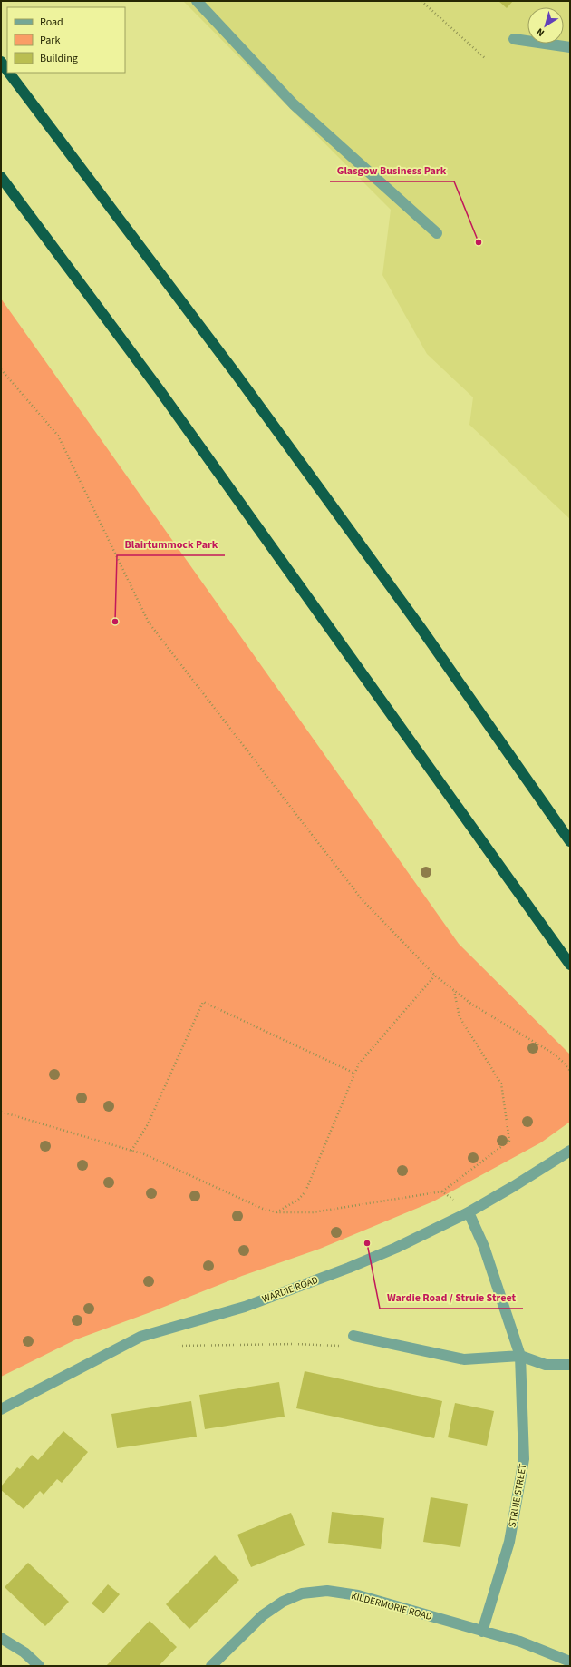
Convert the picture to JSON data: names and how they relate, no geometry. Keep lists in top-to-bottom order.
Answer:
{
  "streets": {
    "street": ["WARDIE ROAD", "STRUIE STREET", "KILDERMORIE ROAD"]
  },
  "crossings": [
    ["WARDIE ROAD", "STRUIE STREET"],
    ["STRUIE STREET", "KILDERMORIE ROAD"]
  ],
  "places": ["Glasgow Business Park", "Blairtummock Park", "Wardie Road / Struie Street"],
  "legend": ["Road", "Park", "Building"],
  "north": "bottom left"
}
